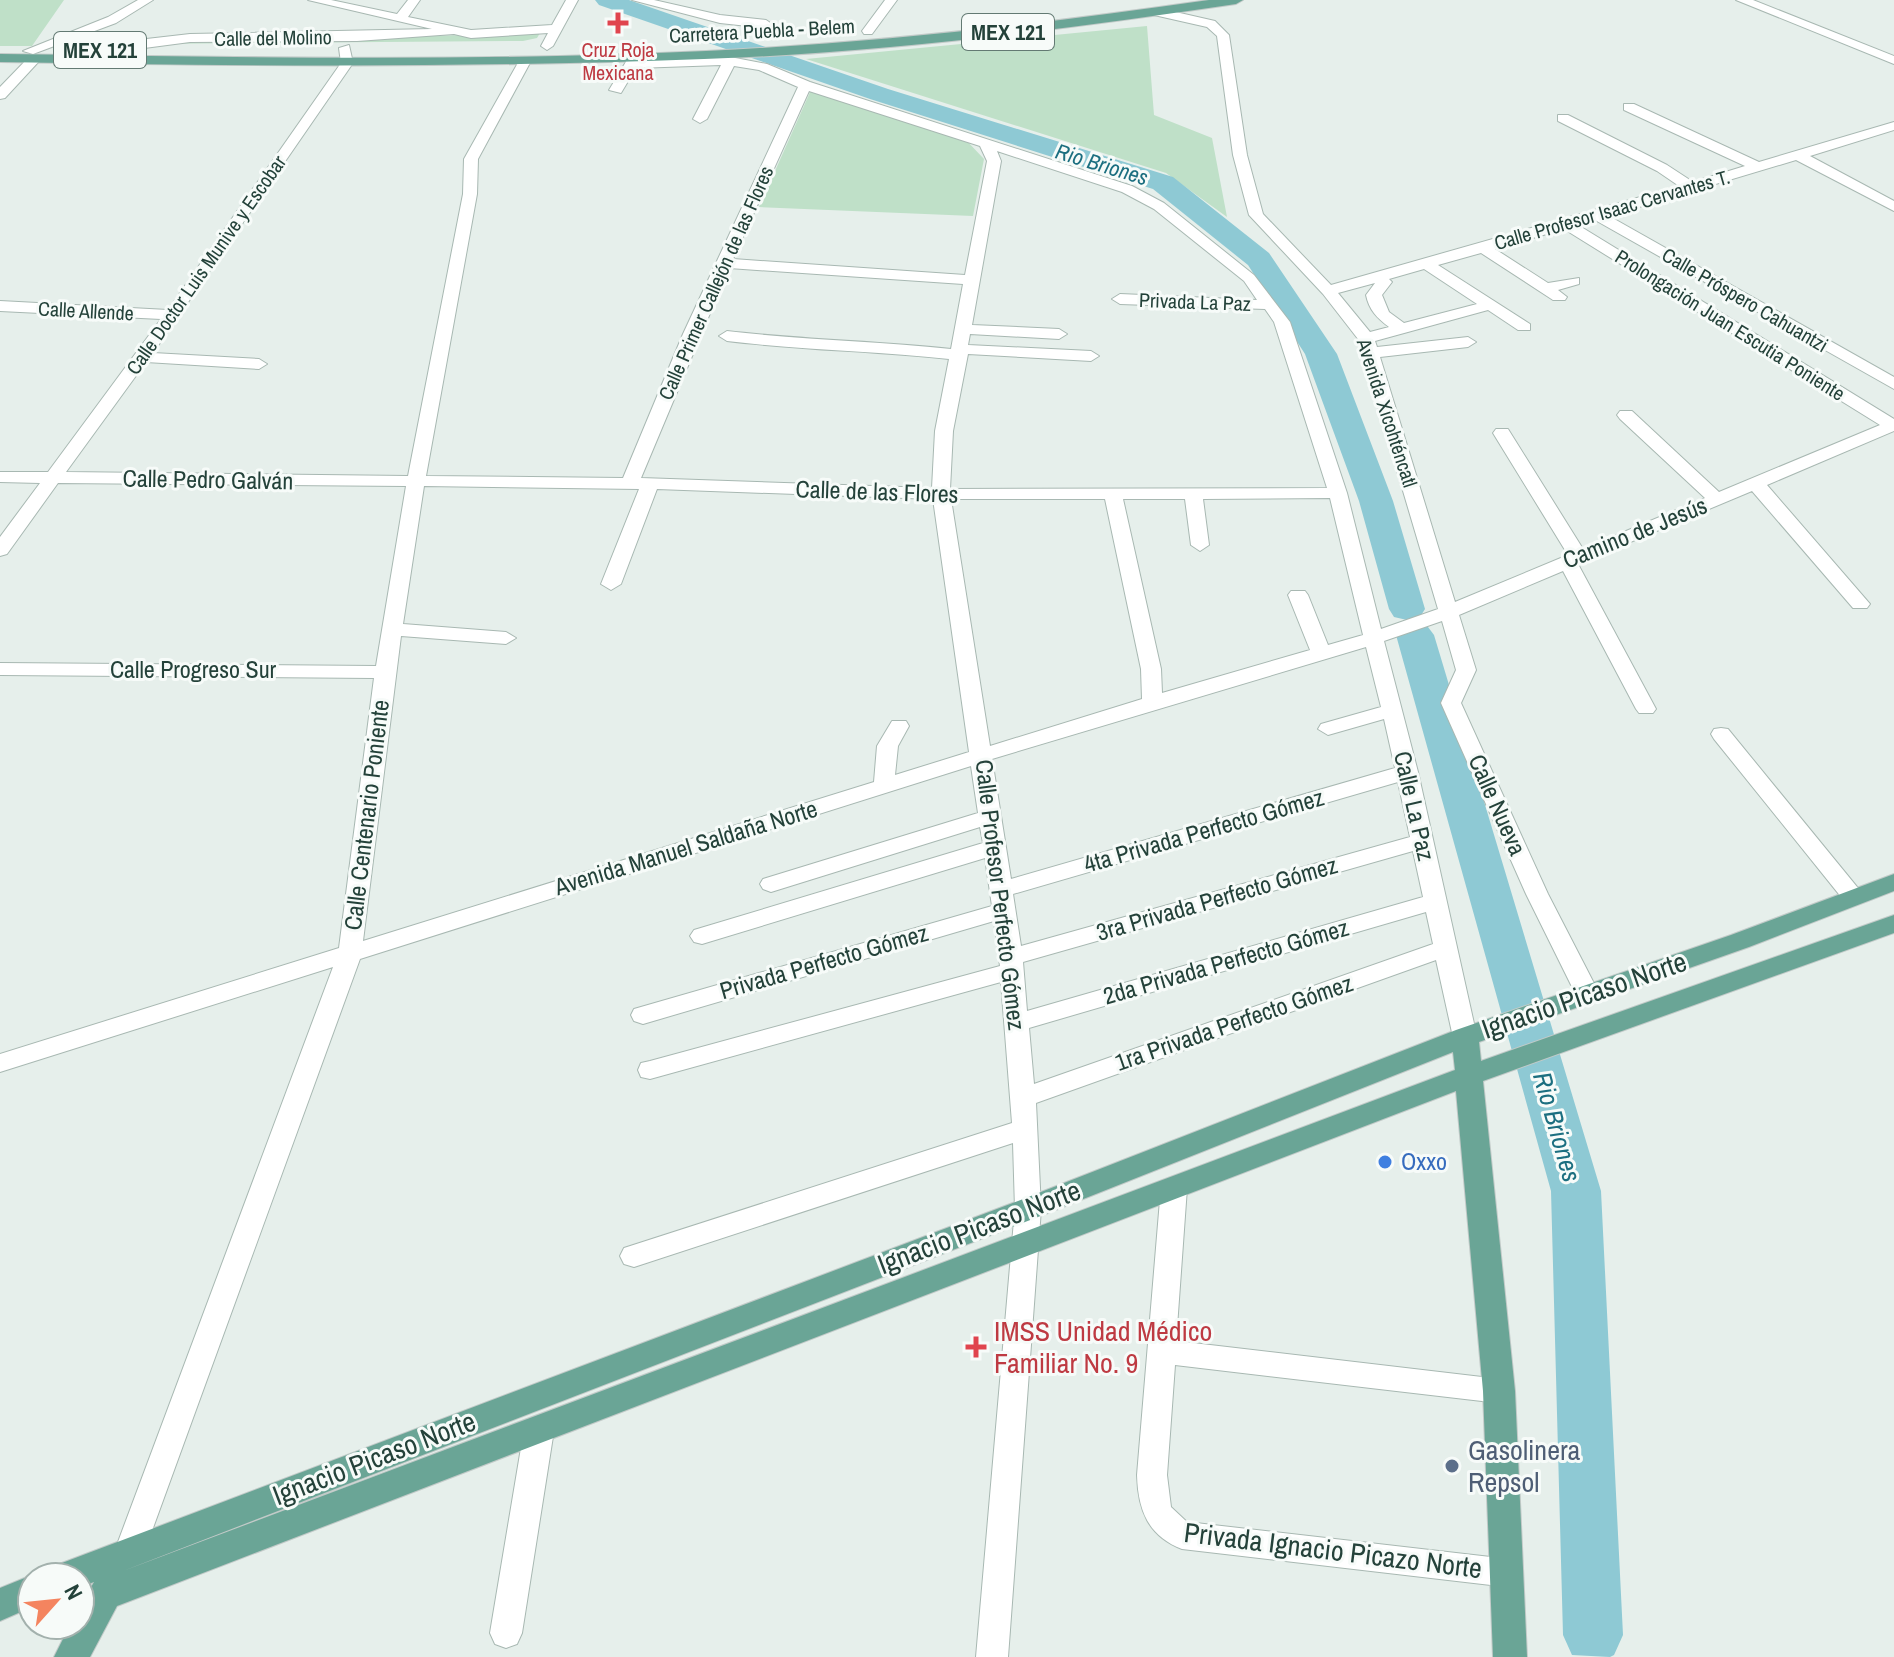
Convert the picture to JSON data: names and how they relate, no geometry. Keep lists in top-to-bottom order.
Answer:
{
  "streets": {
    "main road": [
      "Carretera Puebla - Belem",
      "MEX 121",
      "Calle La Paz",
      "Ignacio Picaso Norte"
    ],
    "street": [
      "Calle del Molino",
      "Calle Profesor Isaac Cervantes T.",
      "Calle Doctor Luis Munive y Escobar",
      "Calle Primer Callejón de las Flores",
      "Calle Próspero Cahuantzi",
      "Privada La Paz",
      "Calle Allende",
      "Prolongación Juan Escutia Poniente",
      "Avenida Xicohténcatl",
      "Calle Pedro Galván",
      "Calle de las Flores",
      "Camino de Jesús",
      "Calle Progreso Sur",
      "Calle Nueva",
      "Calle Centenario Poniente",
      "4ta Privada Perfecto Gómez",
      "Avenida Manuel Saldaña Norte",
      "Calle Profesor Perfecto Gómez",
      "3ra Privada Perfecto Gómez",
      "Privada Perfecto Gómez",
      "2da Privada Perfecto Gómez",
      "1ra Privada Perfecto Gómez",
      "Privada Ignacio Picazo Norte"
    ]
  },
  "crossings": [
    ["Carretera Puebla - Belem", "Calle del Molino"],
    ["Carretera Puebla - Belem", "Calle Doctor Luis Munive y Escobar"],
    ["Carretera Puebla - Belem", "Avenida Xicohténcatl"],
    ["Carretera Puebla - Belem", "Calle La Paz"],
    ["Carretera Puebla - Belem", "Calle Centenario Poniente"],
    ["Calle Profesor Isaac Cervantes T.", "Calle Próspero Cahuantzi"],
    ["Calle Profesor Isaac Cervantes T.", "Prolongación Juan Escutia Poniente"],
    ["Calle Profesor Isaac Cervantes T.", "Avenida Xicohténcatl"],
    ["Calle Doctor Luis Munive y Escobar", "Calle Allende"],
    ["Calle Doctor Luis Munive y Escobar", "Calle Pedro Galván"],
    ["Calle Primer Callejón de las Flores", "Calle de las Flores"],
    ["Calle Primer Callejón de las Flores", "Calle La Paz"],
    ["Privada La Paz", "Calle La Paz"],
    ["Prolongación Juan Escutia Poniente", "Camino de Jesús"],
    ["Avenida Xicohténcatl", "Camino de Jesús"],
    ["Avenida Xicohténcatl", "Calle Nueva"],
    ["Calle Pedro Galván", "Calle de las Flores"],
    ["Calle Pedro Galván", "Calle Centenario Poniente"],
    ["Calle de las Flores", "Calle La Paz"],
    ["Calle de las Flores", "Calle Centenario Poniente"],
    ["Calle de las Flores", "Calle Profesor Perfecto Gómez"],
    ["Camino de Jesús", "Calle Nueva"],
    ["Camino de Jesús", "Calle La Paz"],
    ["Camino de Jesús", "Avenida Manuel Saldaña Norte"],
    ["Calle Progreso Sur", "Calle Centenario Poniente"],
    ["Calle Nueva", "Ignacio Picaso Norte"],
    ["Calle La Paz", "4ta Privada Perfecto Gómez"],
    ["Calle La Paz", "Avenida Manuel Saldaña Norte"],
    ["Calle La Paz", "Calle Profesor Perfecto Gómez"],
    ["Calle La Paz", "3ra Privada Perfecto Gómez"],
    ["Calle La Paz", "2da Privada Perfecto Gómez"],
    ["Calle La Paz", "Ignacio Picaso Norte"],
    ["Calle La Paz", "1ra Privada Perfecto Gómez"],
    ["Calle La Paz", "Privada Ignacio Picazo Norte"],
    ["Calle Centenario Poniente", "Avenida Manuel Saldaña Norte"],
    ["Calle Centenario Poniente", "Ignacio Picaso Norte"],
    ["4ta Privada Perfecto Gómez", "Calle Profesor Perfecto Gómez"],
    ["4ta Privada Perfecto Gómez", "Privada Perfecto Gómez"],
    ["Avenida Manuel Saldaña Norte", "Calle Profesor Perfecto Gómez"],
    ["Calle Profesor Perfecto Gómez", "3ra Privada Perfecto Gómez"],
    ["Calle Profesor Perfecto Gómez", "Privada Perfecto Gómez"],
    ["Calle Profesor Perfecto Gómez", "2da Privada Perfecto Gómez"],
    ["Calle Profesor Perfecto Gómez", "Ignacio Picaso Norte"],
    ["Calle Profesor Perfecto Gómez", "1ra Privada Perfecto Gómez"],
    ["Ignacio Picaso Norte", "Privada Ignacio Picazo Norte"]
  ],
  "water": ["Rio Briones"],
  "places": {
    "health": ["Cruz Roja Mexicana", "IMSS Unidad Médico Familiar No. 9"],
    "other": ["Oxxo", "Gasolinera Repsol"]
  },
  "north": "top right"
}
